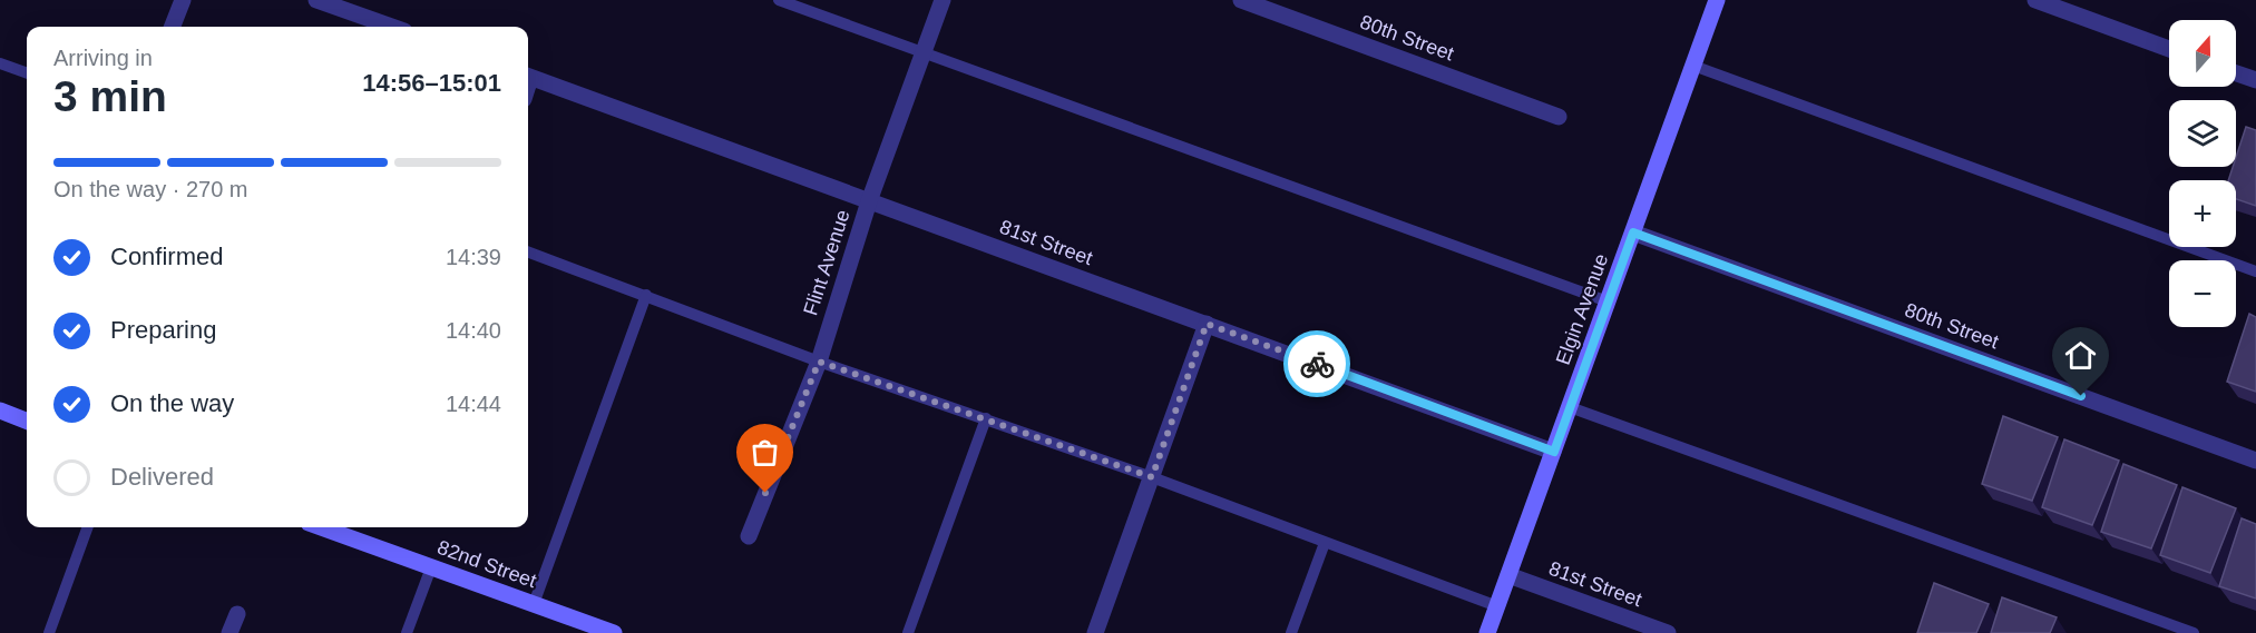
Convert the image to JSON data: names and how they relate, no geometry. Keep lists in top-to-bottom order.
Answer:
{
  "streets": {
    "street": [
      "80th Street",
      "81st Street",
      "Flint Avenue",
      "Elgin Avenue",
      "82nd Street"
    ]
  },
  "crossings": [
    ["80th Street", "Elgin Avenue"],
    ["81st Street", "Flint Avenue"],
    ["81st Street", "Elgin Avenue"]
  ],
  "north": "top",
  "page": {
    "map_buttons": ["+", "−"],
    "heading": ["3 min", "Arriving in", "14:56–15:01"],
    "bar": "On the way · 270 m",
    "list": [
      ["Confirmed", "14:39"],
      ["Preparing", "14:40"],
      ["On the way", "14:44"],
      "Delivered"
    ]
  }
}
